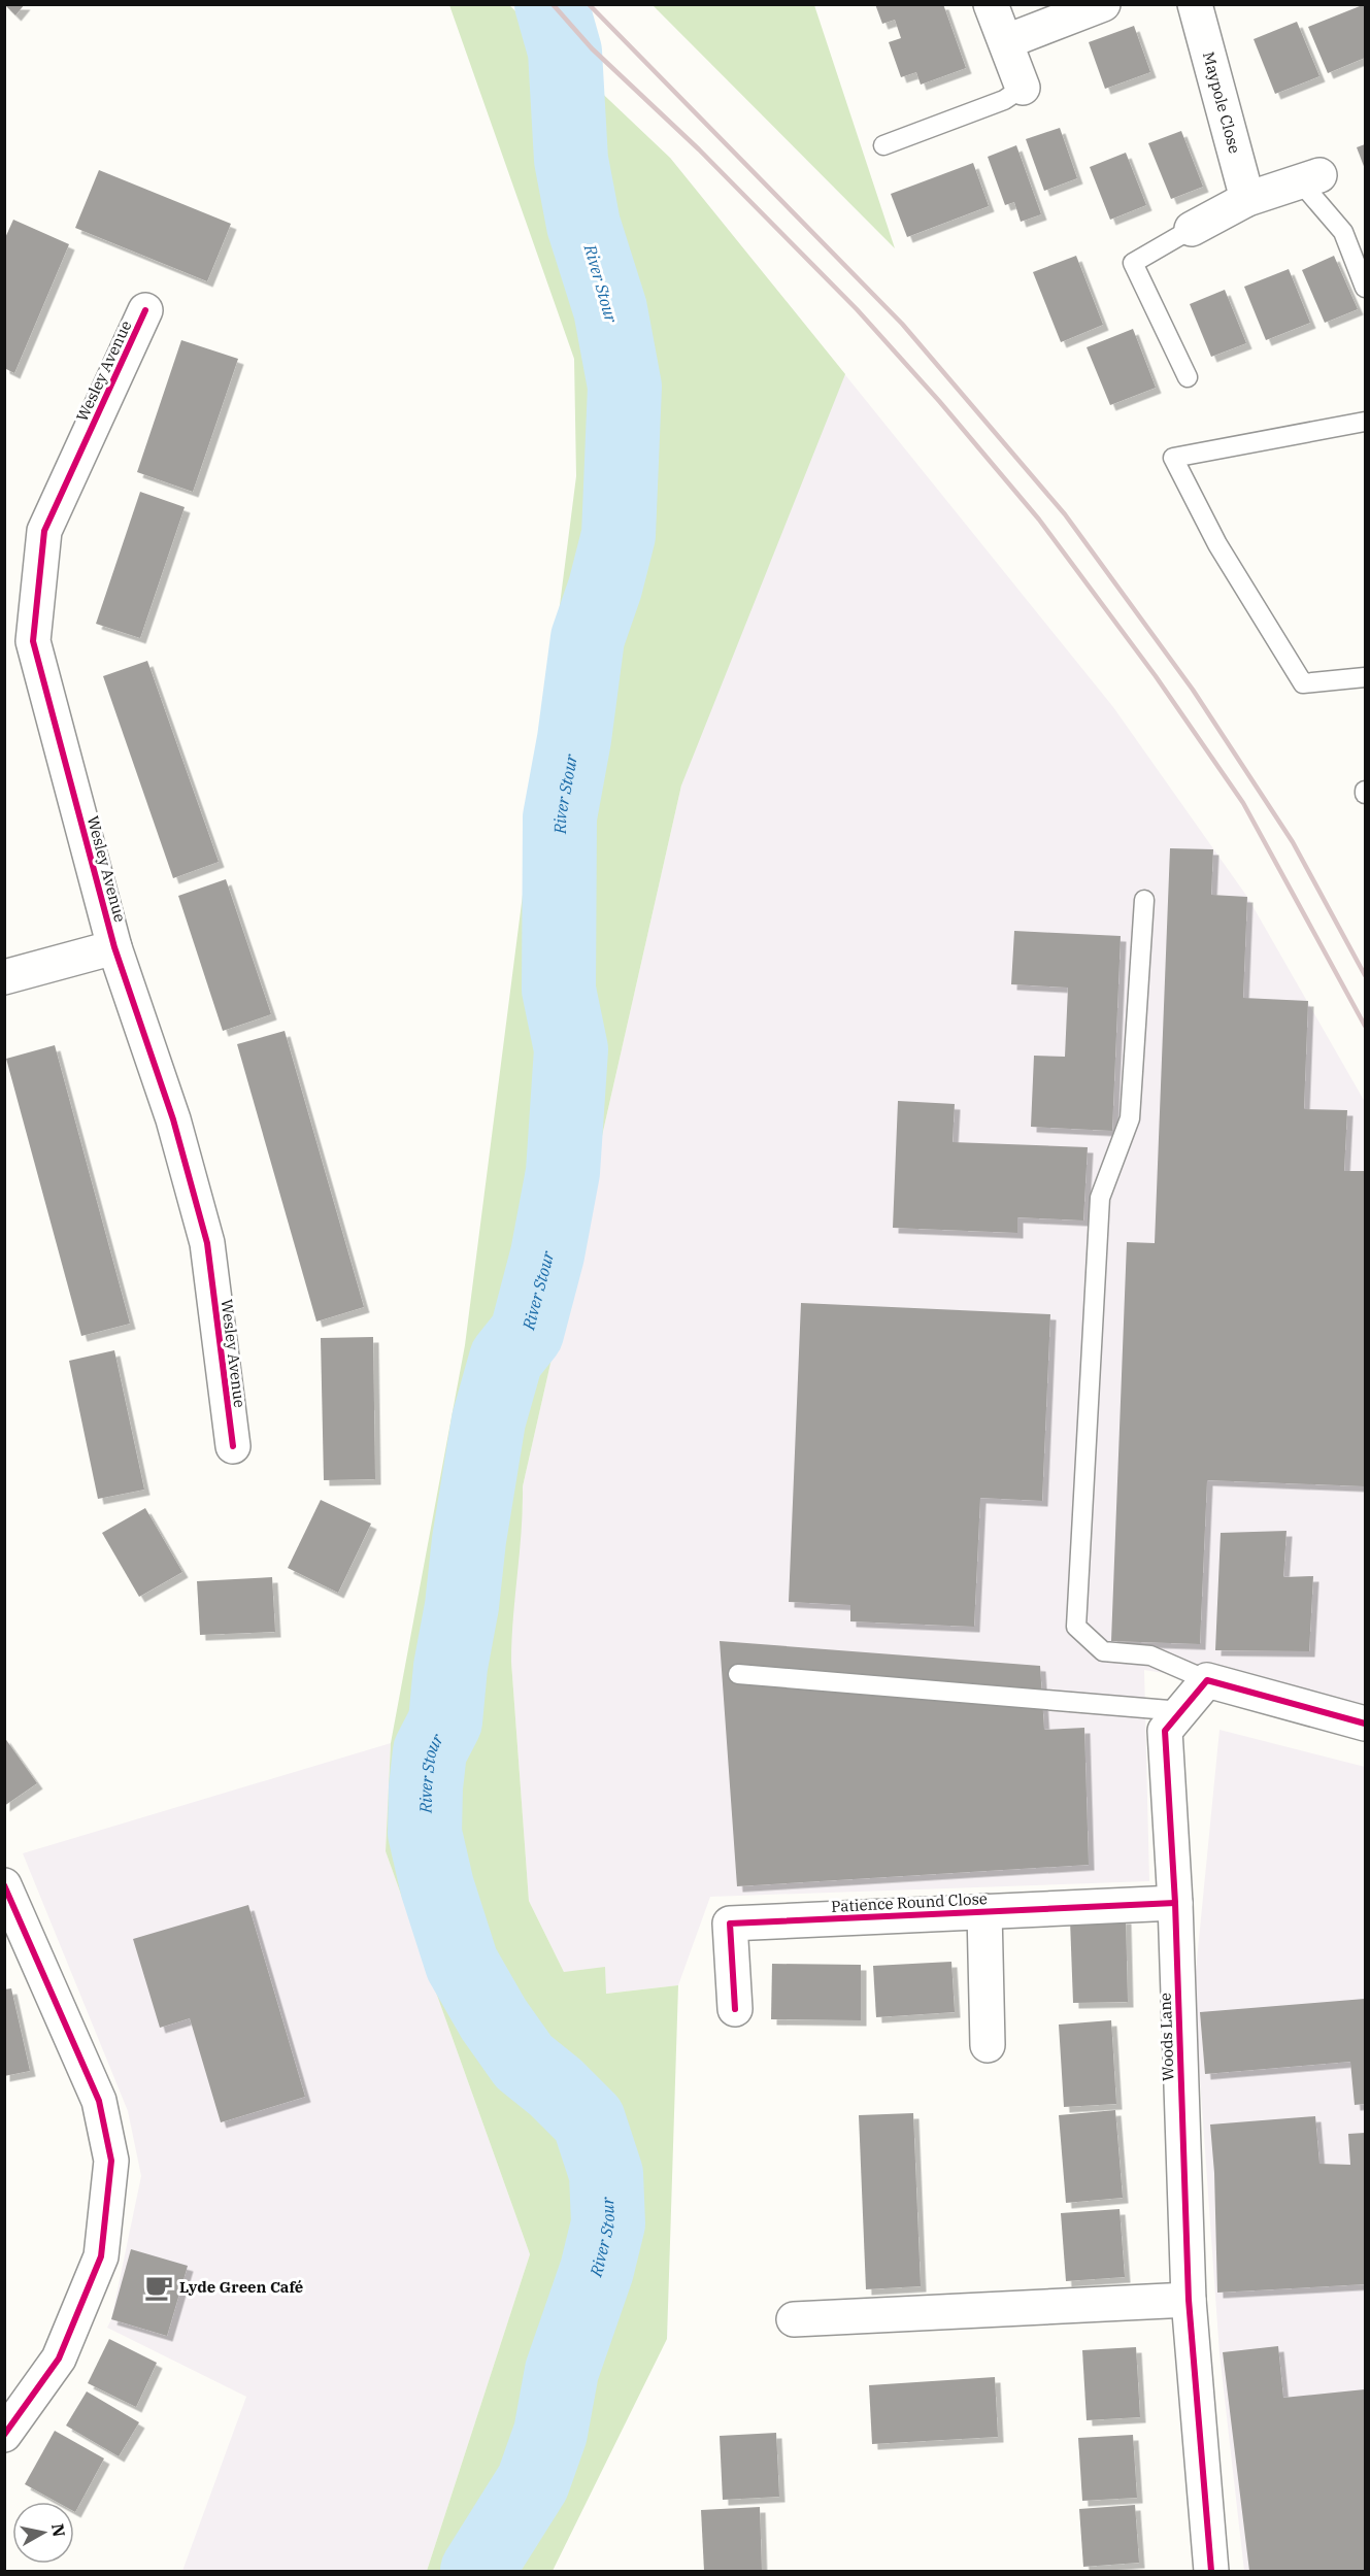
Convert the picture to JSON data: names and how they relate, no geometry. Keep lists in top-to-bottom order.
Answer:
{
  "streets": {
    "street": [
      "Maypole Close",
      "Wesley Avenue",
      "Patience Round Close",
      "Woods Lane"
    ]
  },
  "crossings": [
    ["Patience Round Close", "Woods Lane"]
  ],
  "water": ["River Stour"],
  "places": {
    "cafe": ["Lyde Green Café"]
  },
  "north": "right"
}
